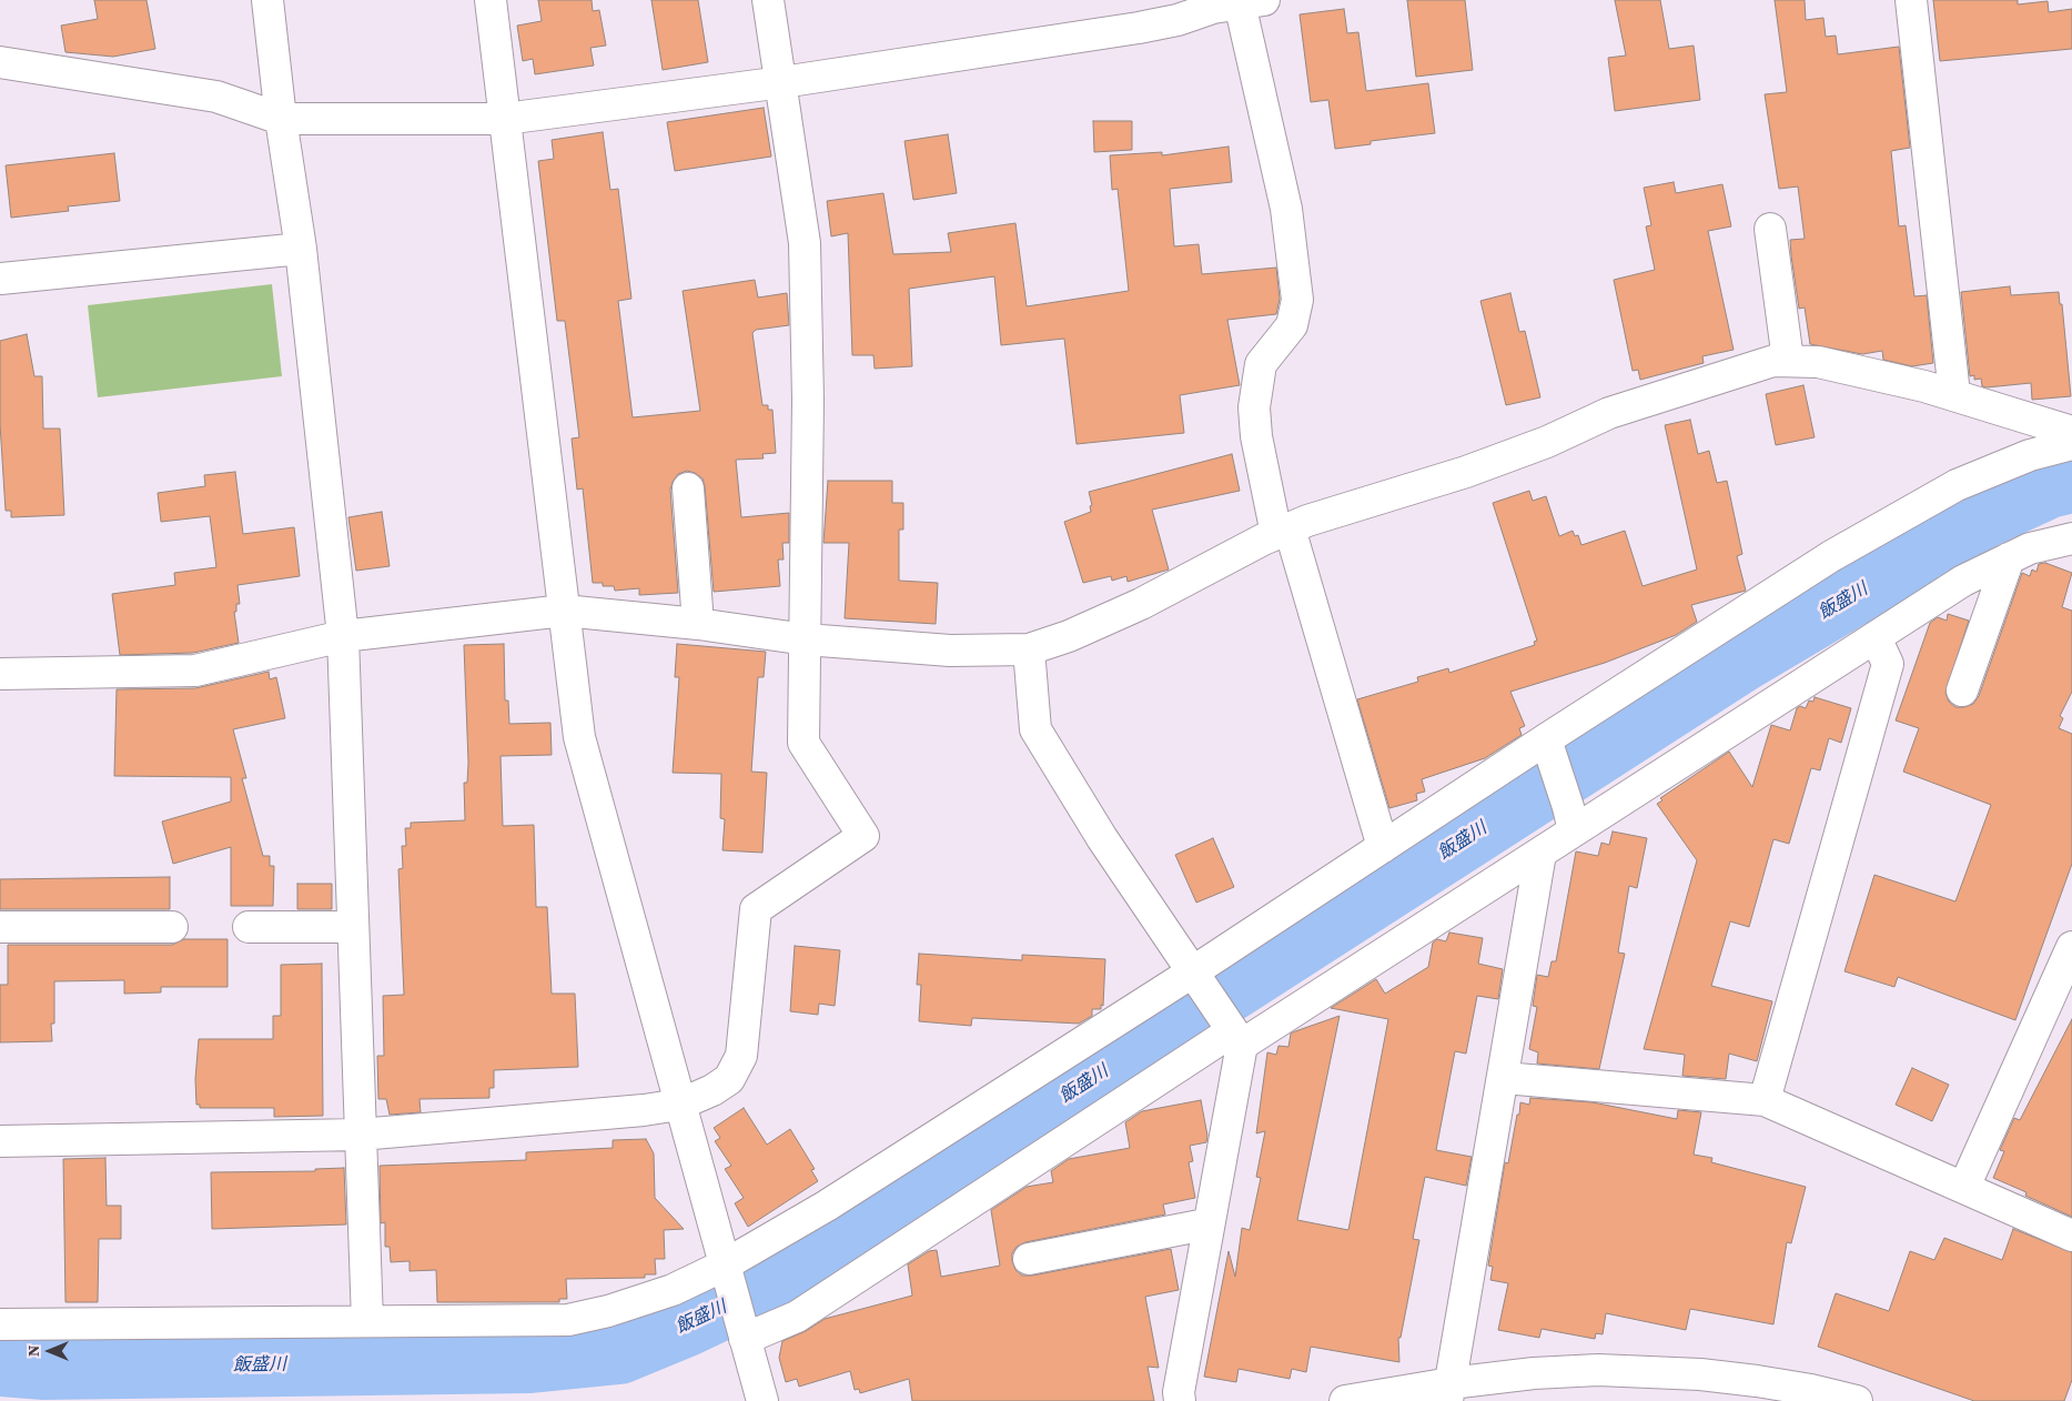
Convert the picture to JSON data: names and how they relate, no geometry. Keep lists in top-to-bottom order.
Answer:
{
  "water": ["飯盛川"],
  "north": "left"
}
